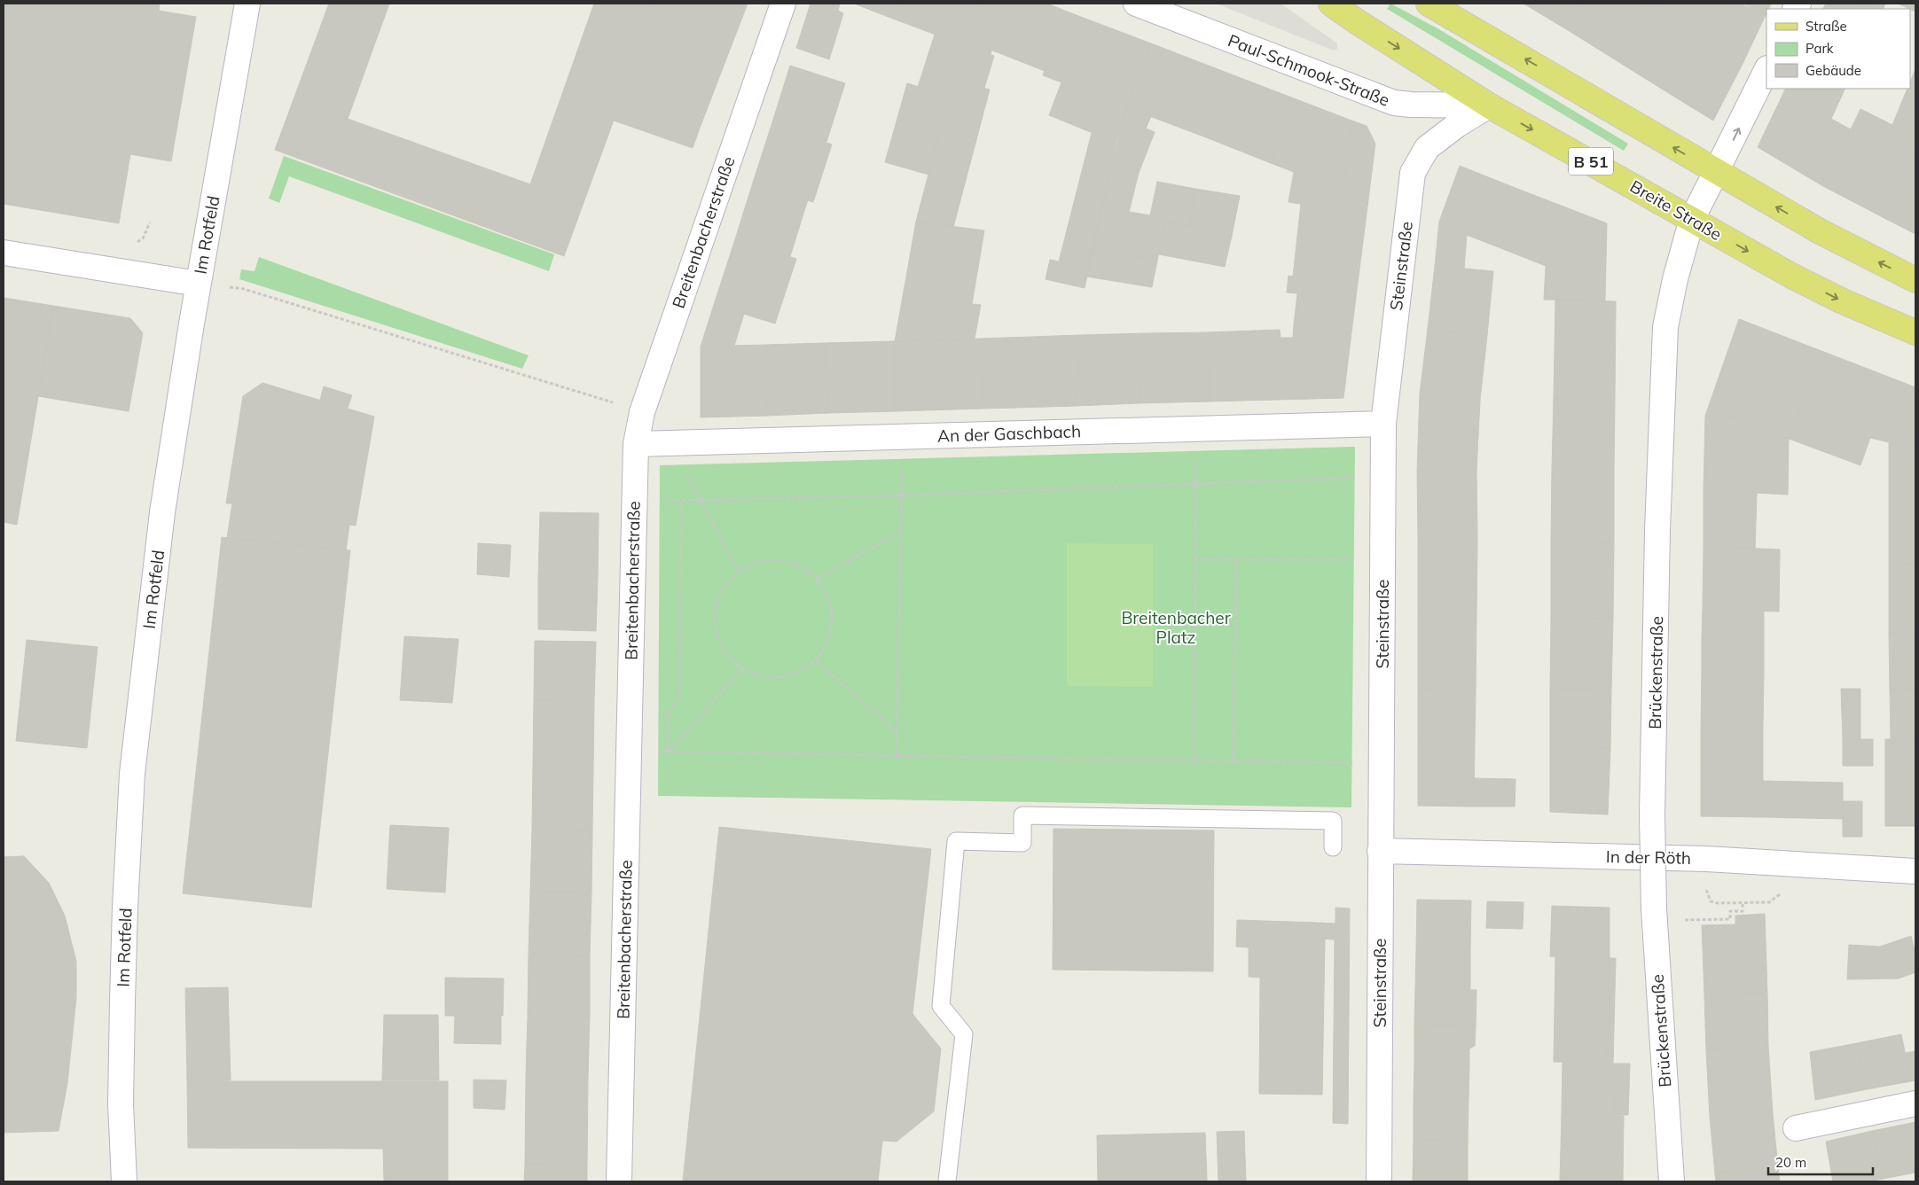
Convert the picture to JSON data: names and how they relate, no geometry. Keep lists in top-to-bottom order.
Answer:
{
  "streets": {
    "main road": ["B 51", "Breite Straße"],
    "street": [
      "Paul-Schmook-Straße",
      "Breitenbacherstraße",
      "Im Rotfeld",
      "Steinstraße",
      "An der Gaschbach",
      "Brückenstraße",
      "In der Röth"
    ]
  },
  "crossings": [
    ["Paul-Schmook-Straße", "Breite Straße"],
    ["Paul-Schmook-Straße", "Steinstraße"],
    ["Breite Straße", "Steinstraße"],
    ["Breite Straße", "Brückenstraße"],
    ["Breitenbacherstraße", "An der Gaschbach"],
    ["Steinstraße", "An der Gaschbach"],
    ["Steinstraße", "In der Röth"]
  ],
  "parks": ["Breitenbacher Platz"],
  "legend": ["Straße", "Park", "Gebäude"],
  "scale_bar": "20 m"
}
